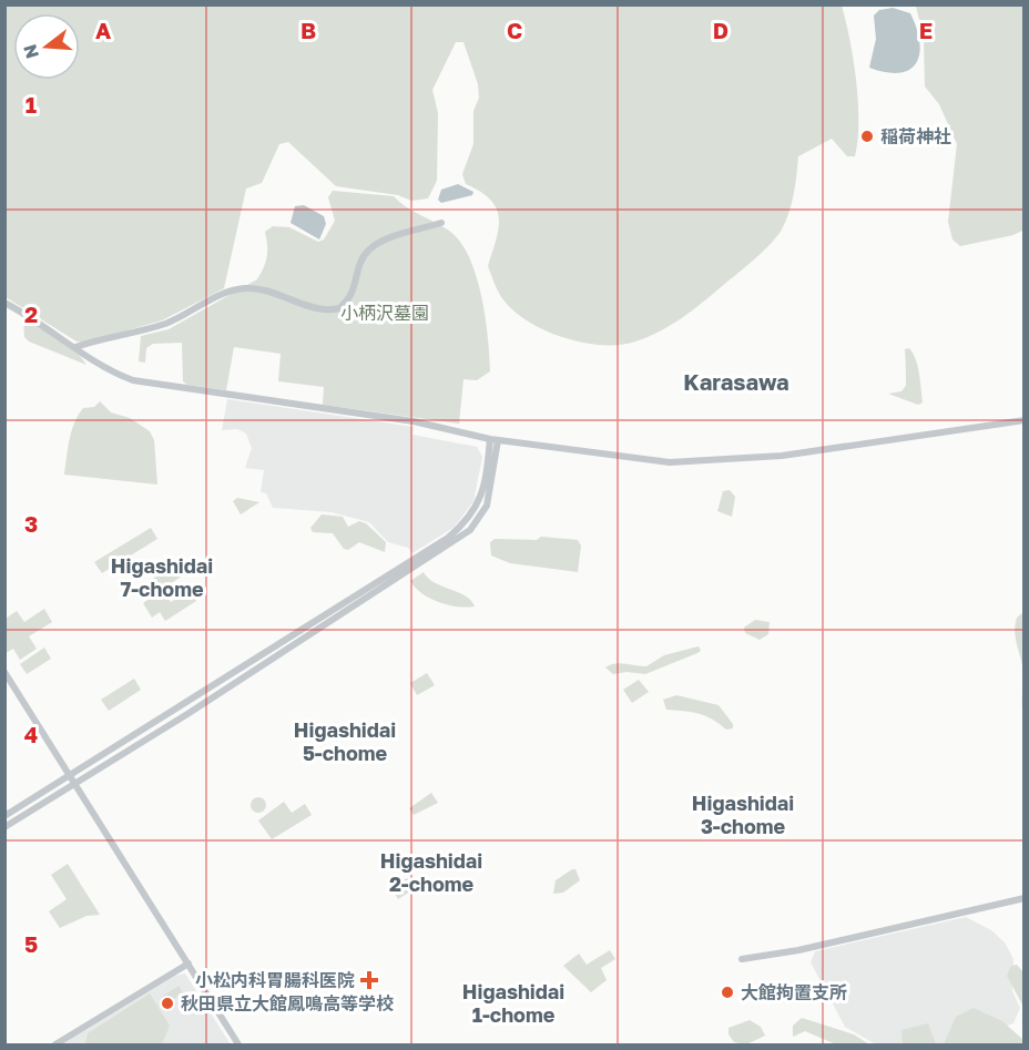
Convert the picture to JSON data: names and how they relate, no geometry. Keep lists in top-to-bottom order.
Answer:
{
  "districts": [
    "Karasawa",
    "Higashidai 7-chome",
    "Higashidai 5-chome",
    "Higashidai 3-chome",
    "Higashidai 2-chome",
    "Higashidai 1-chome"
  ],
  "parks": ["小柄沢墓園"],
  "places": {
    "other": ["稲荷神社", "大館拘置支所", "秋田県立大館鳳鳴高等学校"],
    "health": ["小松内科胃腸科医院"]
  },
  "north": "left",
  "grid": {
    "columns": [
      "A",
      "B",
      "C",
      "D",
      "E"
    ],
    "rows": [
      "1",
      "2",
      "3",
      "4",
      "5"
    ]
  }
}
